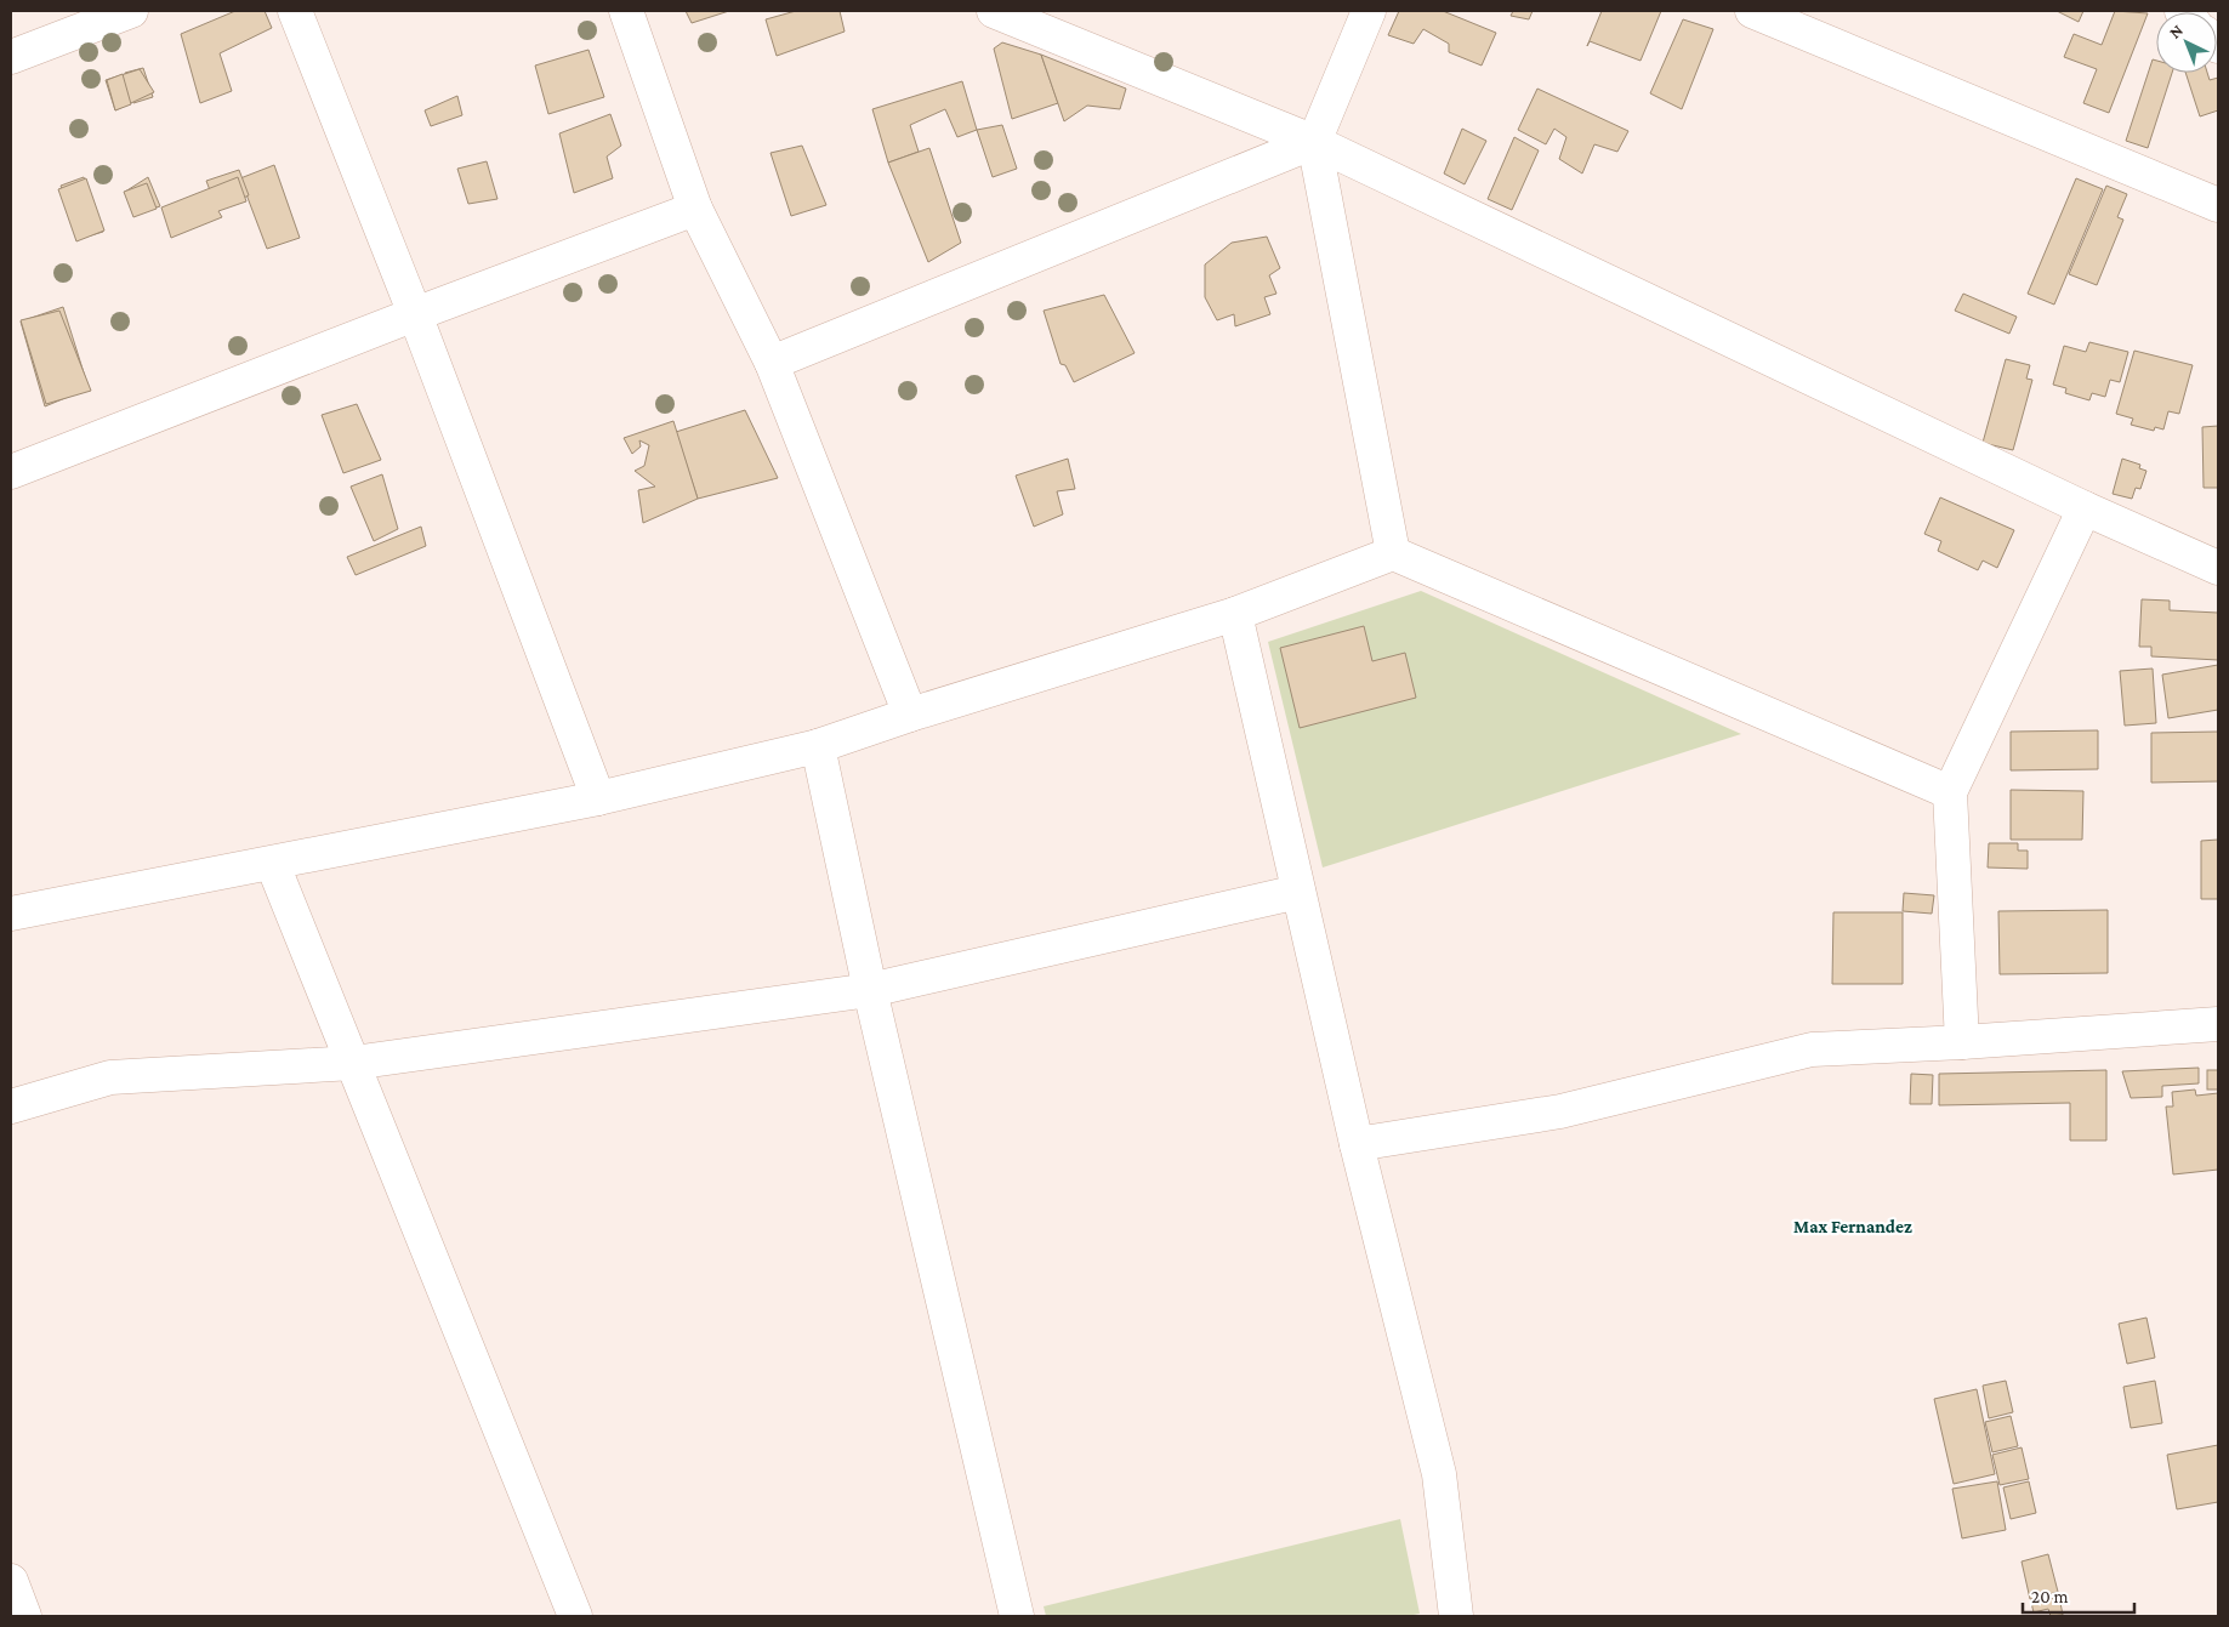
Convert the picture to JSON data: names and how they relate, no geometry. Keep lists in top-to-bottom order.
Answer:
{
  "districts": ["Max Fernandez"],
  "scale_bar": "20 m",
  "north": "top left"
}
